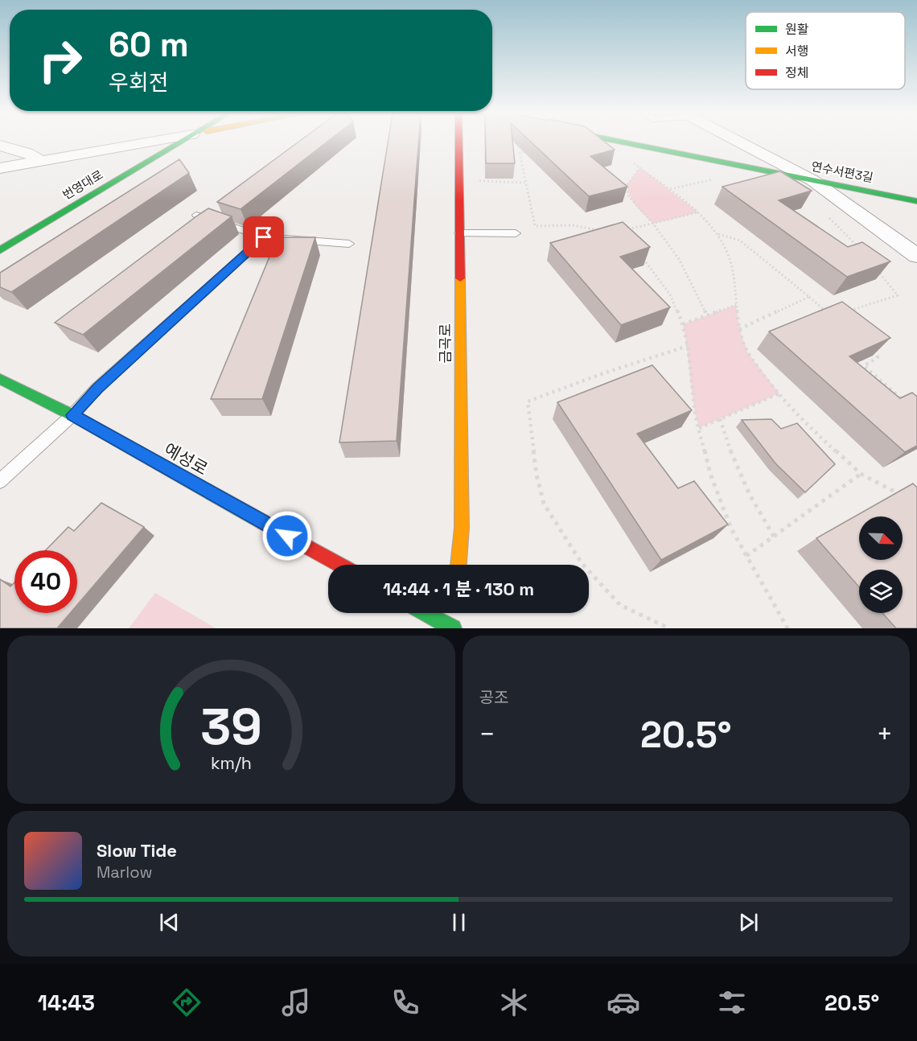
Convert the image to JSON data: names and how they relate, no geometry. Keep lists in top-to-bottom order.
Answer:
{
  "streets": {
    "street": [
      "연수서편3길",
      "번영대로",
      "금곡로",
      "예성로"
    ]
  },
  "legend": ["원활", "서행", "정체"],
  "north": "bottom right",
  "page": {
    "turn": ["60 m", "우회전"],
    "limit": "40",
    "trip": "14:44 · 1 분 · 130 m",
    "tile": "공조",
    "heat": ["−", "20.5°", "+"],
    "song": ["Slow Tide", "Marlow"],
    "tabs": ["14:43", "20.5°"],
    "gauge": ["39", "km/h"]
  }
}
